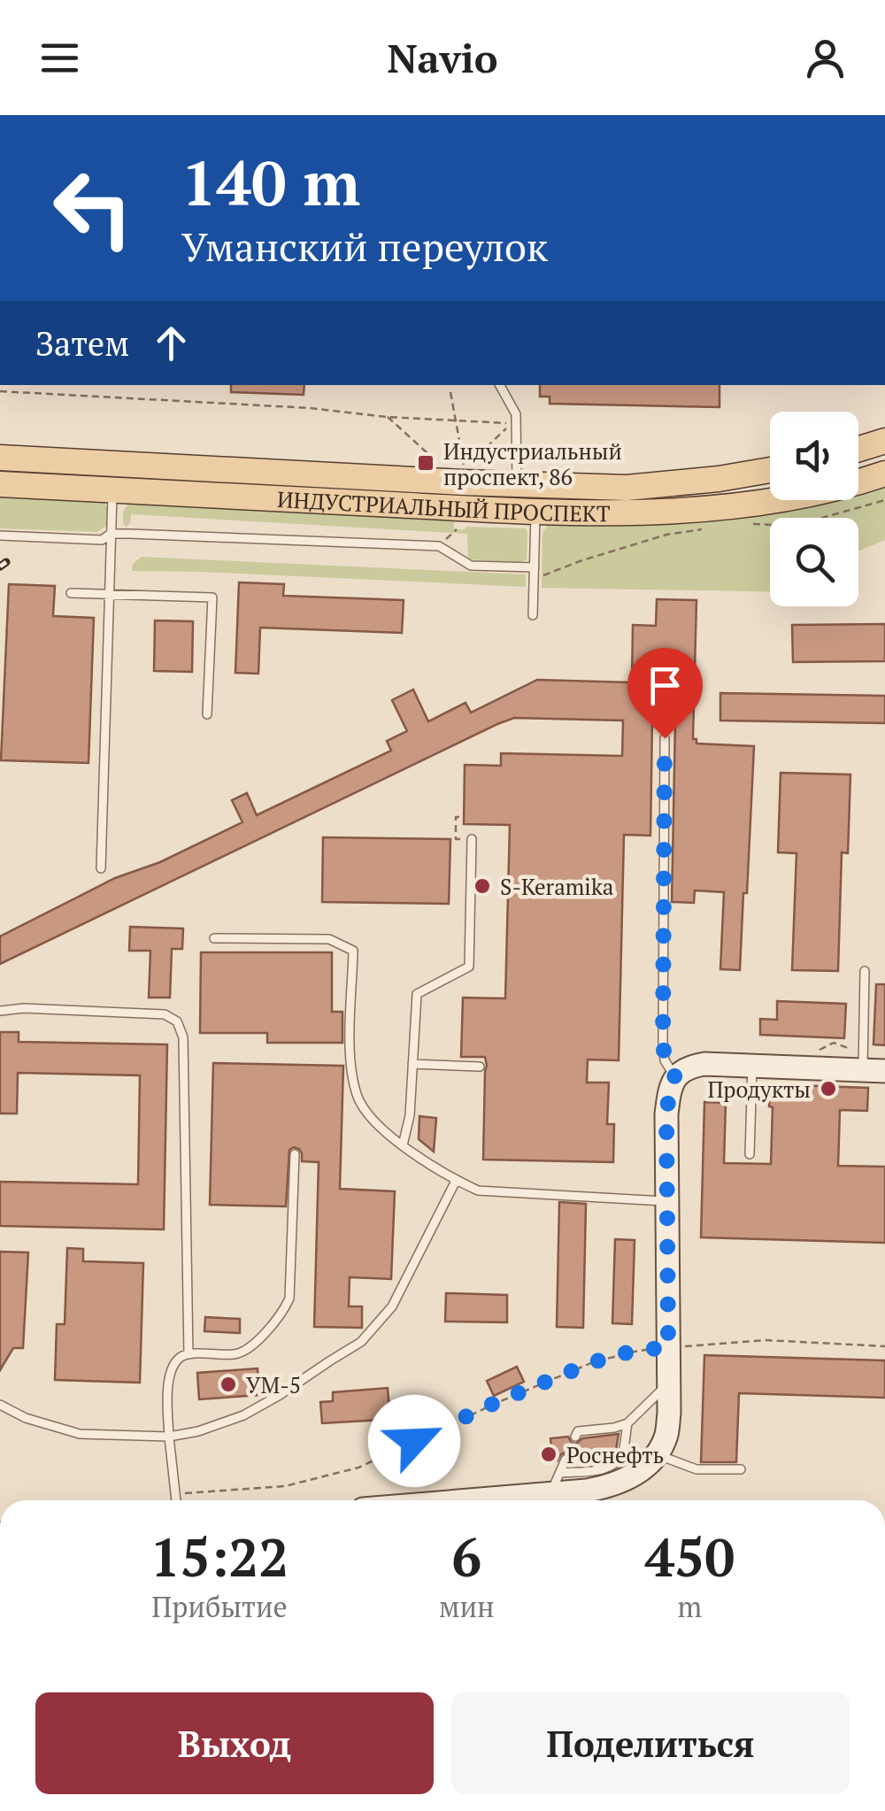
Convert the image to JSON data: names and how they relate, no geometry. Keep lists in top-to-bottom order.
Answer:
{
  "streets": {
    "main road": ["ИНДУСТРИАЛЬНЫЙ ПРОСПЕКТ"]
  },
  "places": {
    "transit": ["Индустриальный проспект, 86"],
    "other": [
      "S-Keramika",
      "Продукты",
      "УМ-5",
      "Роснефть"
    ]
  },
  "page": {
    "header": "Navio",
    "turn": ["140 m", "Уманский переулок"],
    "then": "Затем",
    "eta": [
      "15:22",
      "Прибытие",
      "6",
      "мин",
      "450",
      "m"
    ],
    "buttons": ["Выход", "Поделиться"]
  }
}
